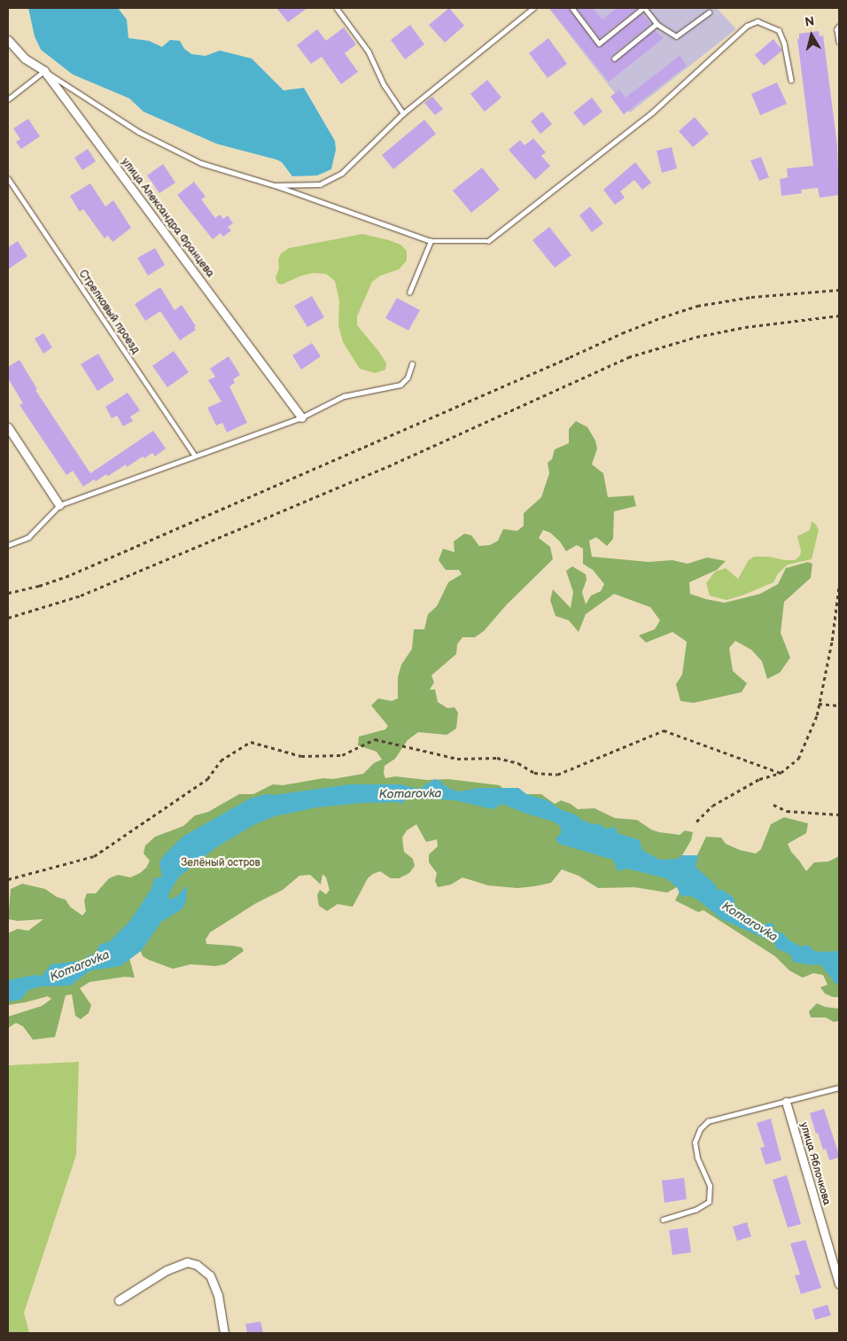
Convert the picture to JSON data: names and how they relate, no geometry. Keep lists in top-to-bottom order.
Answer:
{
  "streets": {
    "street": ["улица Александра Францева", "улица Яблочкова"],
    "lane": ["Стрелковый проезд"]
  },
  "water": ["Komarovka"],
  "parks": ["Зелёный остров"],
  "north": "top"
}
